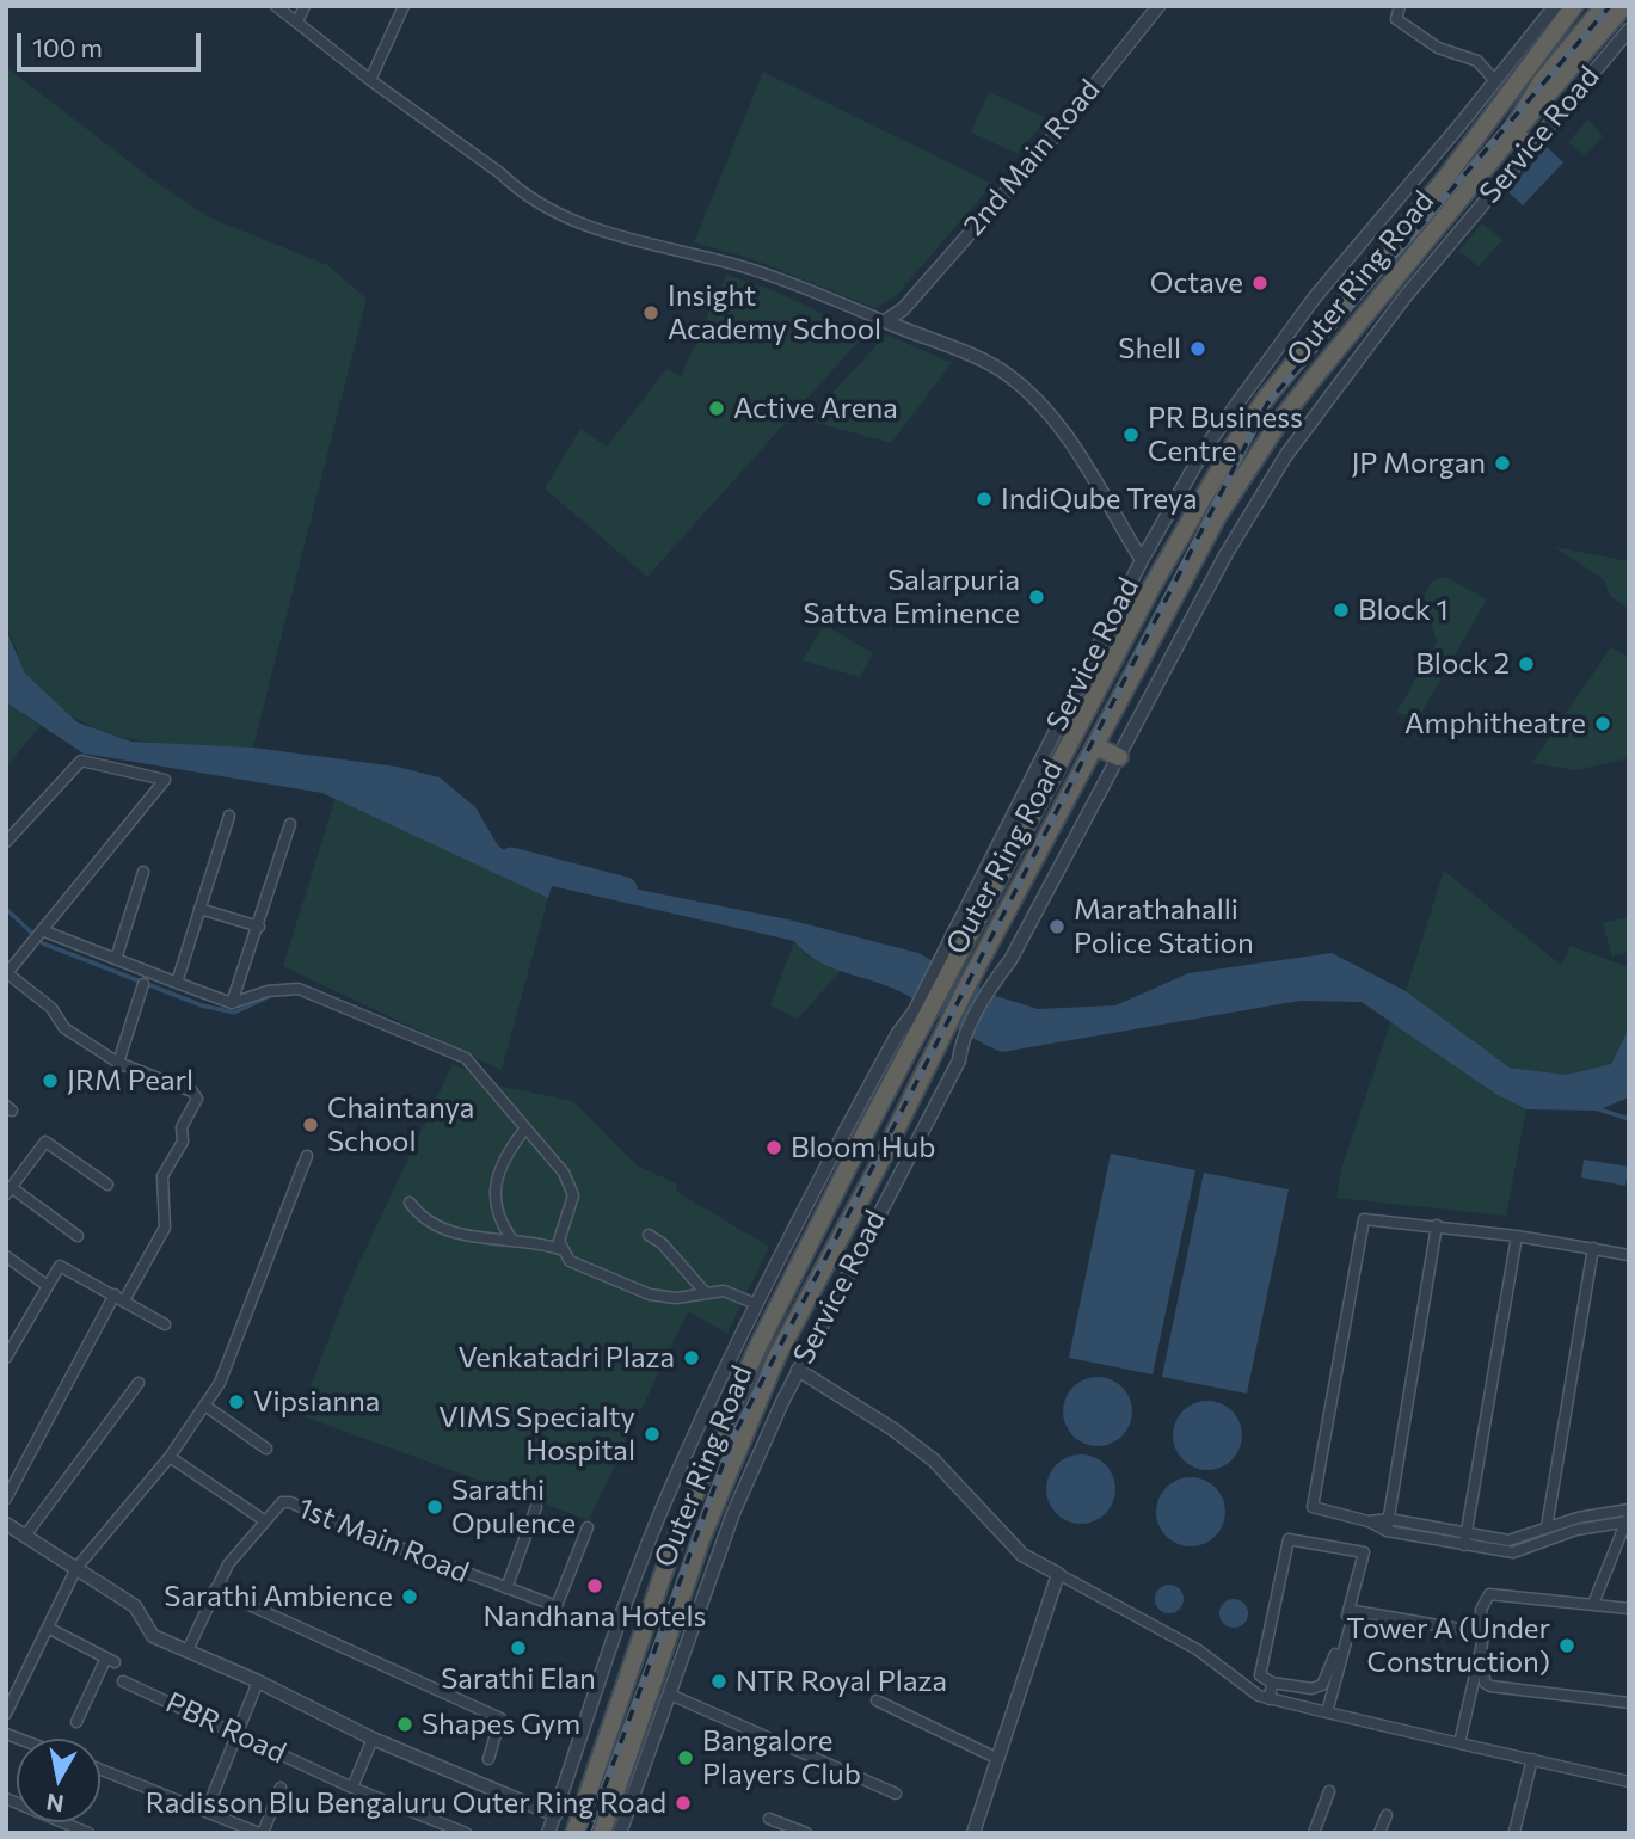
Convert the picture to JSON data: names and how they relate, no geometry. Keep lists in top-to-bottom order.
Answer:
{
  "streets": {
    "highway": ["Outer Ring Road"],
    "street": [
      "Service Road",
      "2nd Main Road",
      "1st Main Road",
      "PBR Road"
    ]
  },
  "crossings": [
    ["Service Road", "Outer Ring Road"]
  ],
  "places": [
    "Octave",
    "Insight Academy School",
    "Shell",
    "Active Arena",
    "PR Business Centre",
    "JP Morgan",
    "IndiQube Treya",
    "Salarpuria Sattva Eminence",
    "Block 1",
    "Block 2",
    "Amphitheatre",
    "Marathahalli Police Station",
    "JRM Pearl",
    "Chaintanya School",
    "Bloom Hub",
    "Venkatadri Plaza",
    "Vipsianna",
    "VIMS Specialty Hospital",
    "Sarathi Opulence",
    "Nandhana Hotels",
    "Sarathi Ambience",
    "Tower A (Under Construction)",
    "Sarathi Elan",
    "NTR Royal Plaza",
    "Shapes Gym",
    "Bangalore Players Club",
    "Radisson Blu Bengaluru Outer Ring Road"
  ],
  "scale_bar": "100 m",
  "north": "bottom"
}
